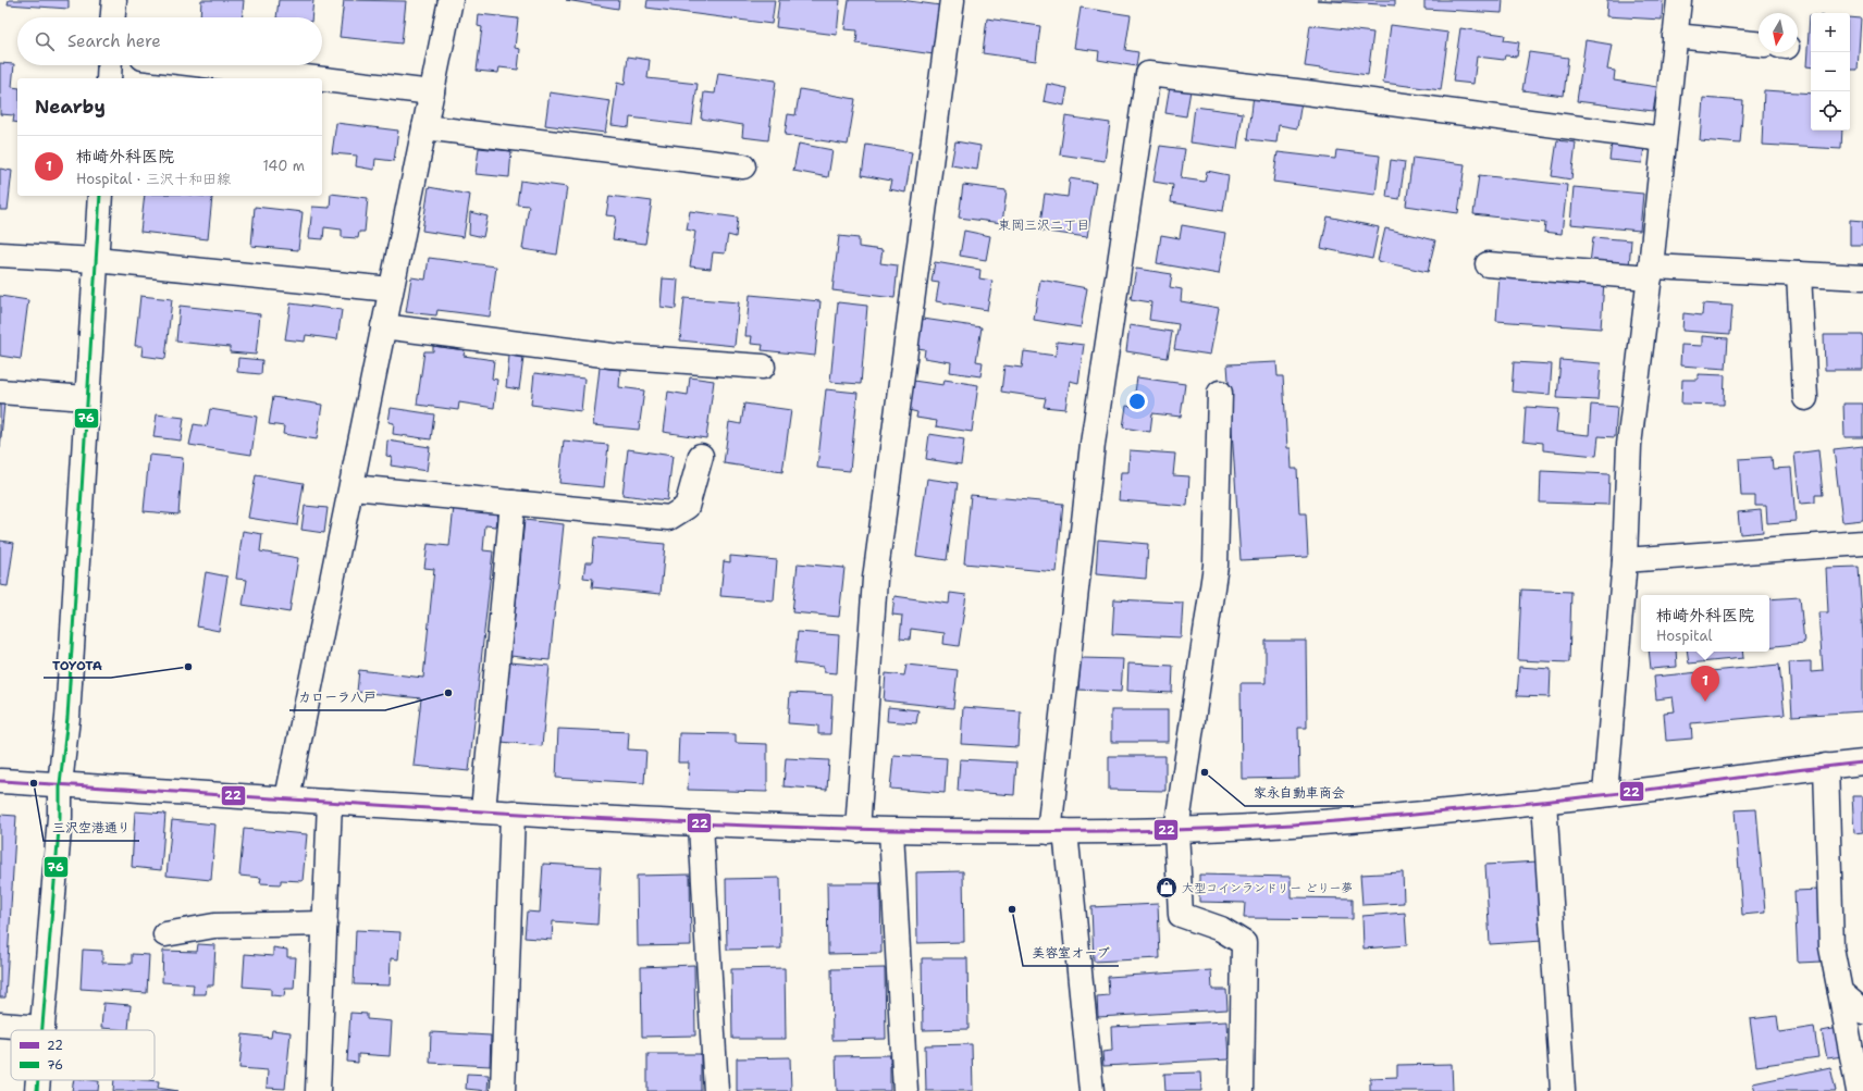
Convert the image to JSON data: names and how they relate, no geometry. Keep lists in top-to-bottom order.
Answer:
{
  "districts": ["東岡三沢二丁目"],
  "places": {
    "other": [
      "TOYOTA",
      "カローラ八戸",
      "家永自動車商会",
      "三沢空港通り",
      "美容室オーブ"
    ],
    "shop": ["大型コインランドリー どりー夢"]
  },
  "lines": ["transit line 76", "transit line 22"],
  "legend": ["22", "76"],
  "north": "bottom",
  "page": {
    "map_buttons": ["+", "−"],
    "search": "Search here",
    "heading": "Nearby",
    "list": [
      {
        "mark": "1",
        "name": "柿崎外科医院",
        "note": "Hospital · 三沢十和田線",
        "value": "140 m"
      }
    ],
    "popup": ["柿崎外科医院", "Hospital"],
    "pins": "1"
  }
}
